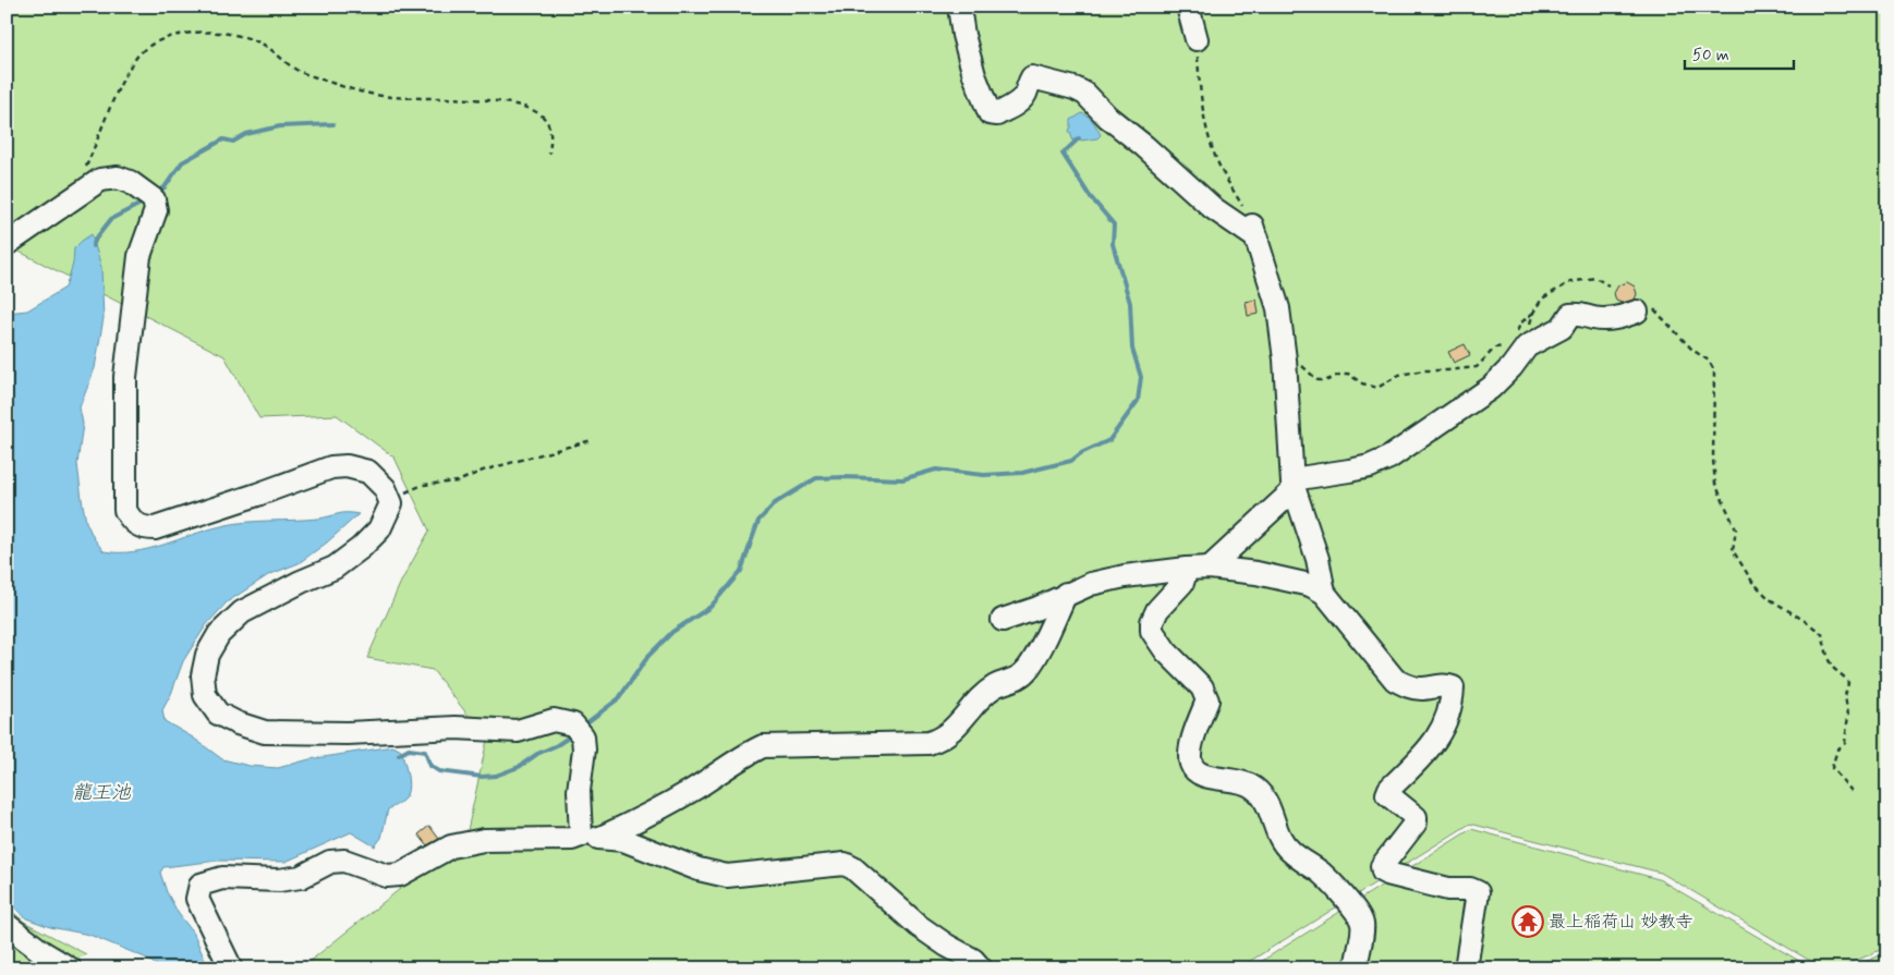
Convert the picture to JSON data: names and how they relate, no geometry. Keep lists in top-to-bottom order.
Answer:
{
  "water": ["龍王池"],
  "places": {
    "temple": ["最上稲荷山 妙教寺"]
  },
  "scale_bar": "50 m"
}
